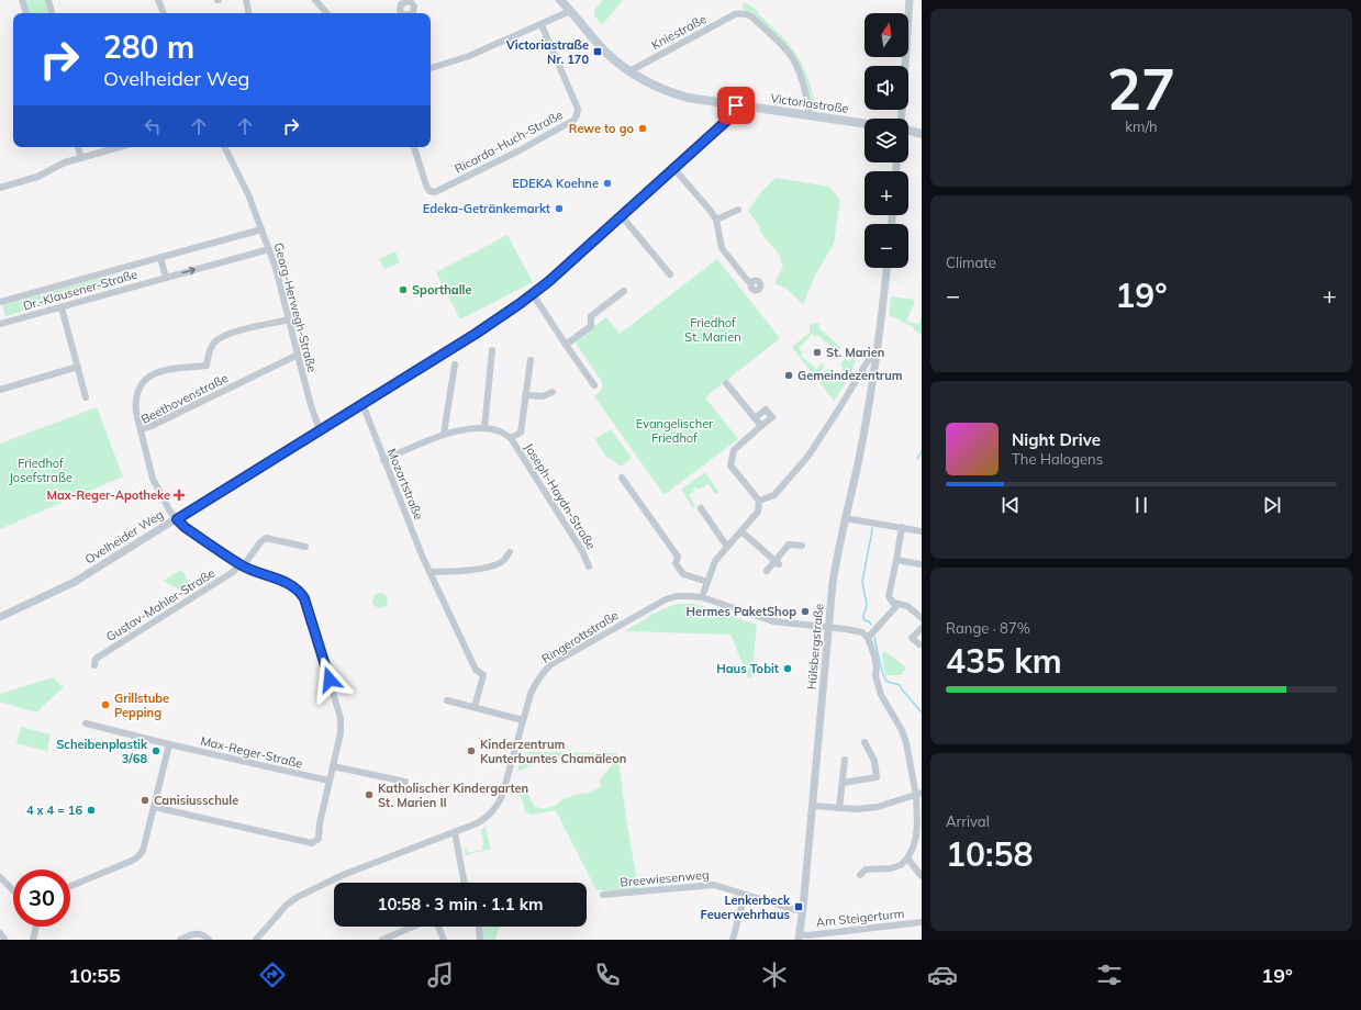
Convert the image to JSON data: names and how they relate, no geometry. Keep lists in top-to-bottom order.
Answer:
{
  "streets": {
    "main road": ["Victoriastraße"],
    "street": [
      "Kniestraße",
      "Ricarda-Huch-Straße",
      "Dr.-Klausener-Straße",
      "Georg-Herwegh-Straße",
      "Beethovenstraße",
      "Mozartstraße",
      "Joseph-Haydn-Straße",
      "Ovelheider Weg",
      "Gustav-Mahler-Straße",
      "Ringerottstraße",
      "Hülsbergstraße",
      "Max-Reger-Straße",
      "Breewiesenweg",
      "Am Steigerturm"
    ]
  },
  "crossings": [
    ["Kniestraße", "Victoriastraße"],
    ["Victoriastraße", "Ovelheider Weg"],
    ["Dr.-Klausener-Straße", "Georg-Herwegh-Straße"],
    ["Georg-Herwegh-Straße", "Beethovenstraße"],
    ["Georg-Herwegh-Straße", "Ovelheider Weg"],
    ["Beethovenstraße", "Ovelheider Weg"],
    ["Beethovenstraße", "Gustav-Mahler-Straße"],
    ["Beethovenstraße", "Max-Reger-Straße"],
    ["Mozartstraße", "Joseph-Haydn-Straße"],
    ["Mozartstraße", "Ovelheider Weg"],
    ["Ringerottstraße", "Hülsbergstraße"],
    ["Hülsbergstraße", "Breewiesenweg"],
    ["Hülsbergstraße", "Am Steigerturm"]
  ],
  "parks": ["Friedhof St. Marien", "Evangelischer Friedhof", "Friedhof Josefstraße"],
  "places": {
    "transit": ["Victoriastraße Nr. 170", "Lenkerbeck Feuerwehrhaus"],
    "other": [
      "Rewe to go",
      "EDEKA Koehne",
      "Edeka-Getränkemarkt",
      "Sporthalle",
      "St. Marien",
      "Gemeindezentrum",
      "Hermes PaketShop",
      "Haus Tobit",
      "Grillstube Pepping",
      "Scheibenplastik 3/68",
      "Kinderzentrum Kunterbuntes Chamäleon",
      "Katholischer Kindergarten St. Marien II",
      "Canisiusschule",
      "4 x 4 = 16"
    ],
    "health": ["Max-Reger-Apotheke"]
  },
  "north": "top",
  "page": {
    "tile": [
      ["27", "km/h"],
      "Climate",
      ["Range · 87%", "435 km"],
      ["Arrival", "10:58"]
    ],
    "map_buttons": ["+", "−"],
    "turn": ["280 m", "Ovelheider Weg"],
    "heat": ["−", "19°", "+"],
    "song": ["Night Drive", "The Halogens"],
    "limit": "30",
    "trip": "10:58 · 3 min · 1.1 km",
    "tabs": ["10:55", "19°"]
  }
}
